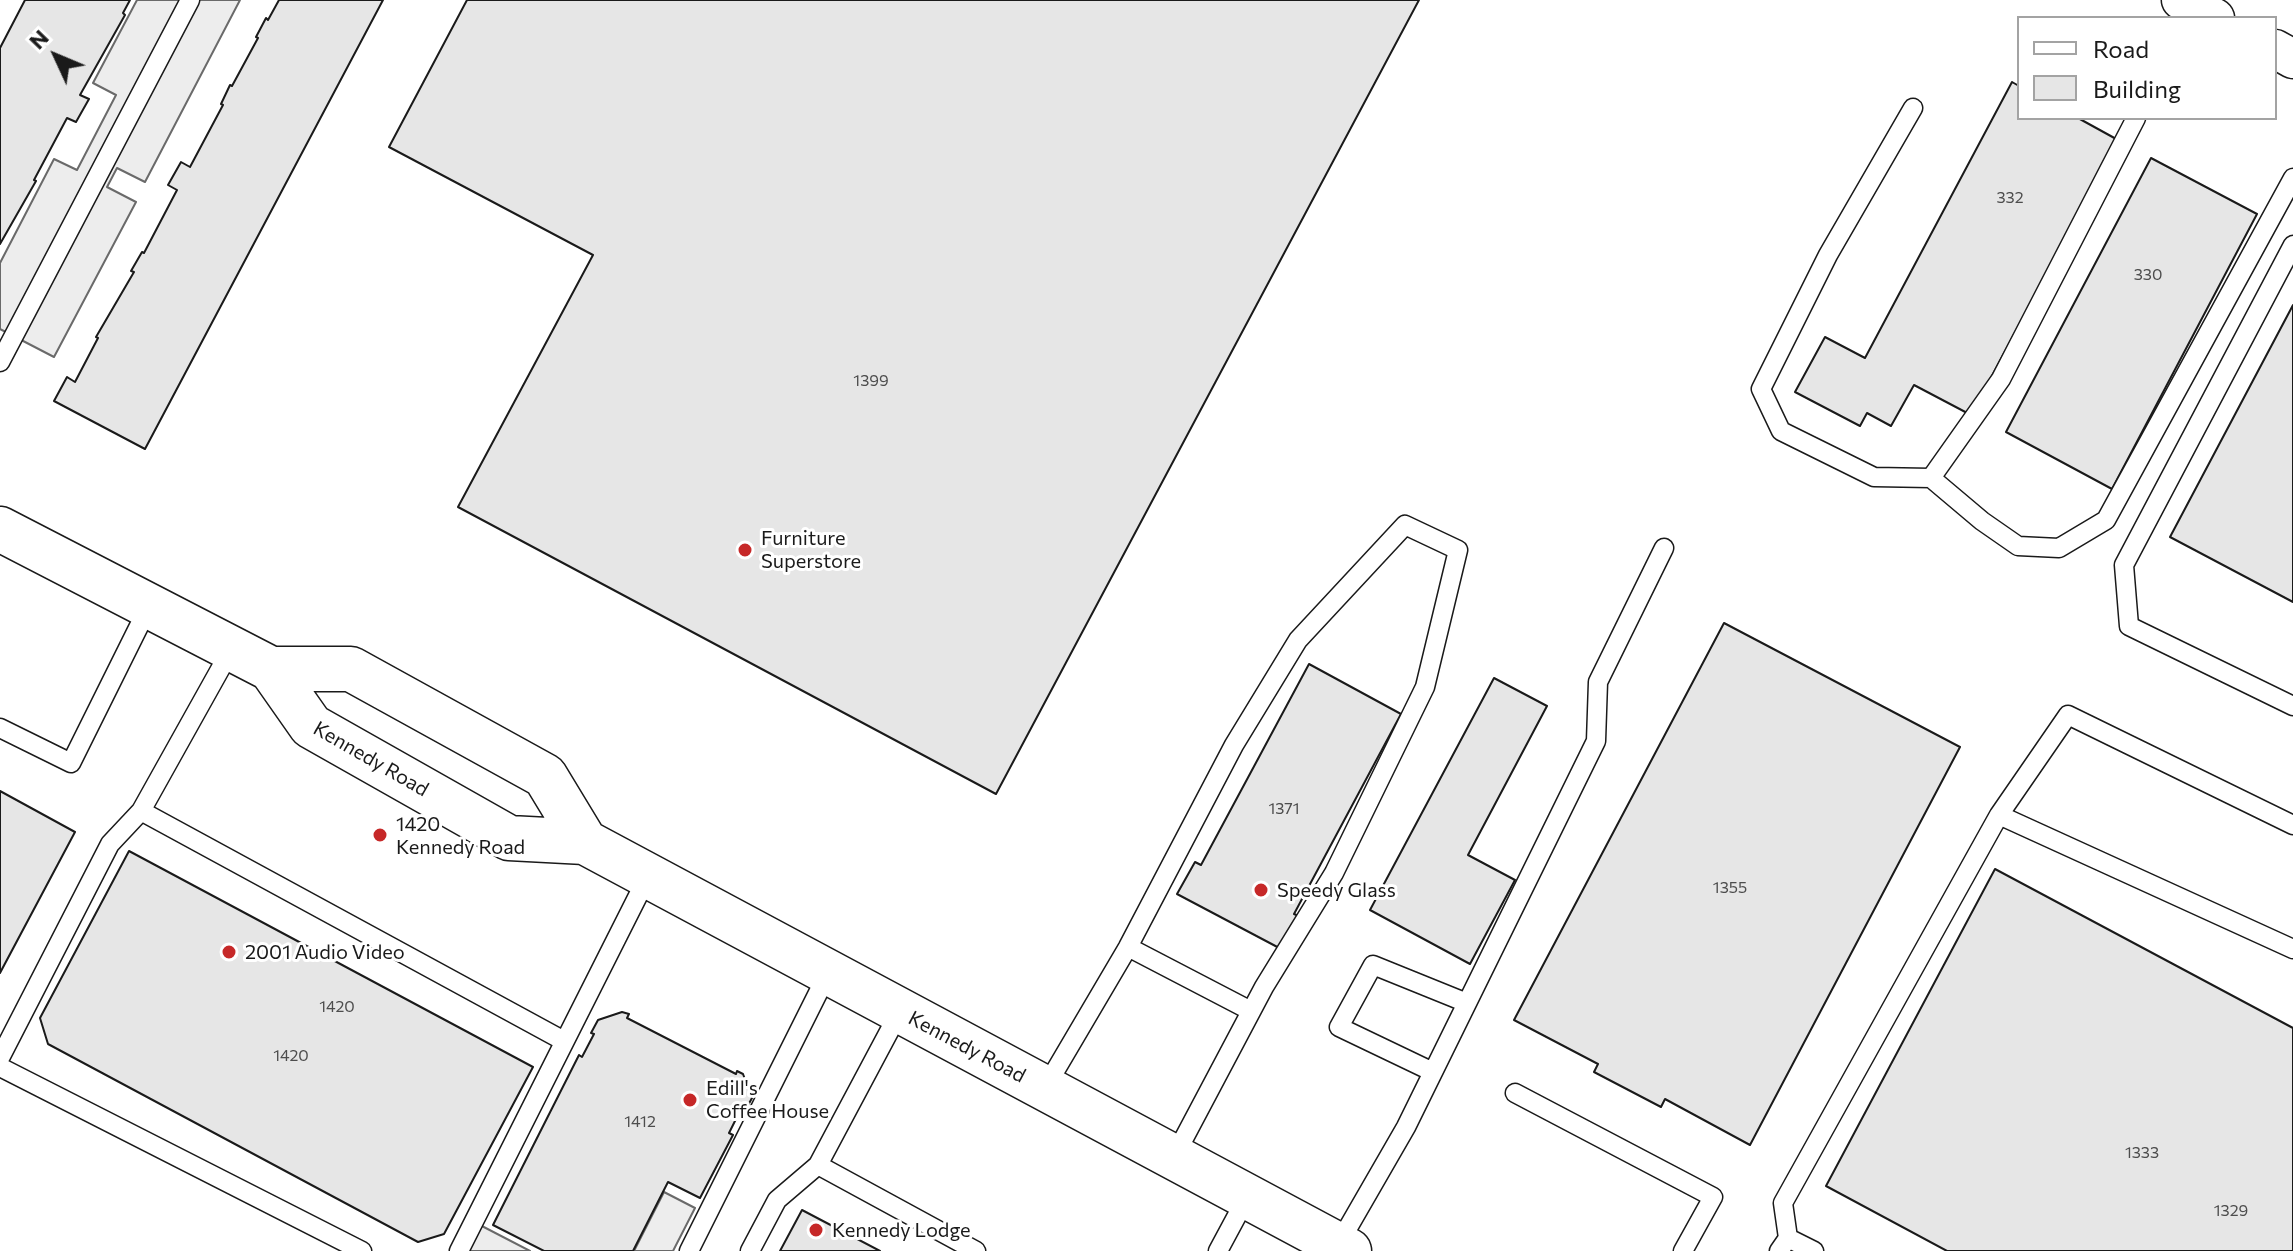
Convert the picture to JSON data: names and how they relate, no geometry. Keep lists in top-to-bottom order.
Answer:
{
  "streets": {
    "main road": ["Kennedy Road"]
  },
  "places": [
    "Furniture Superstore",
    "1420 Kennedy Road",
    "Speedy Glass",
    "2001 Audio Video",
    "Edill's Coffee House",
    "Kennedy Lodge"
  ],
  "house_numbers": [
    "332",
    "330",
    "1399",
    "1371",
    "1355",
    "1420",
    "1420",
    "1412",
    "1333",
    "1329"
  ],
  "legend": ["Road", "Building"],
  "north": "top left"
}
